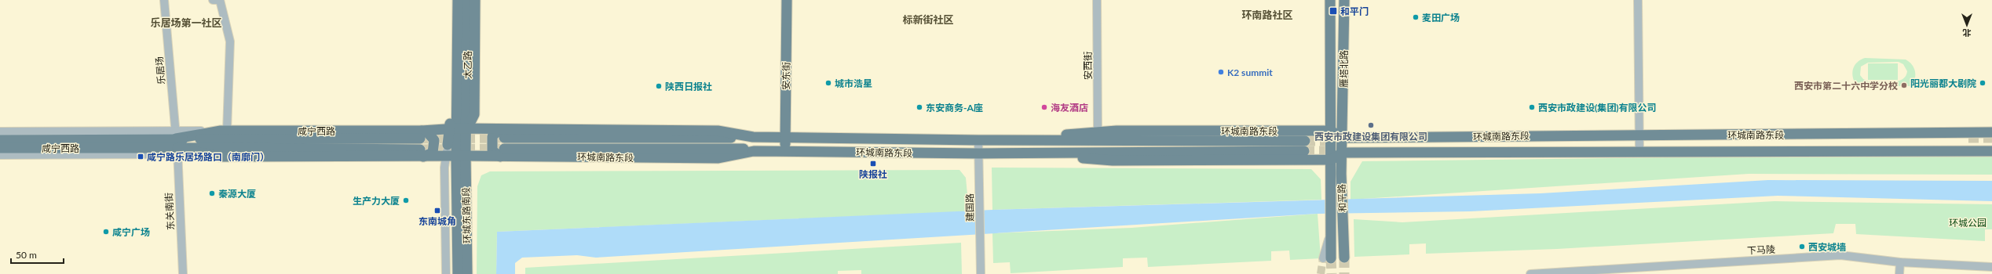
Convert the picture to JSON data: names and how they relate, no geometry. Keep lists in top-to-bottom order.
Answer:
{
  "streets": {
    "main road": [
      "太乙路",
      "雁塔北路",
      "安东街",
      "咸宁西路",
      "环城南路东段",
      "和平路",
      "环城东路南段"
    ],
    "street": [
      "安西街",
      "乐居场",
      "建国路",
      "东关南街",
      "下马陵"
    ]
  },
  "crossings": [
    ["太乙路", "咸宁西路"],
    ["太乙路", "环城南路东段"],
    ["安西街", "环城南路东段"],
    ["雁塔北路", "环城南路东段"],
    ["雁塔北路", "和平路"],
    ["乐居场", "咸宁西路"],
    ["乐居场", "东关南街"],
    ["安东街", "环城南路东段"],
    ["咸宁西路", "环城南路东段"],
    ["咸宁西路", "东关南街"],
    ["咸宁西路", "环城东路南段"],
    ["环城南路东段", "和平路"],
    ["环城南路东段", "建国路"],
    ["环城南路东段", "环城东路南段"]
  ],
  "districts": ["环南路社区", "标新街社区", "乐居场第一社区"],
  "parks": ["环城公园"],
  "places": {
    "transit": [
      "和平门",
      "咸宁路乐居场路口（南廓门）",
      "陕报社",
      "东南城角"
    ],
    "other": [
      "麦田广场",
      "K2 summit",
      "城市浩星",
      "阳光丽都大剧院",
      "西安市第二十六中学分校",
      "陕西日报社",
      "东安商务-A座",
      "海友酒店",
      "西安市政建设(集团)有限公司",
      "西安市政建设集团有限公司",
      "秦源大厦",
      "生产力大厦",
      "咸宁广场",
      "西安城墙"
    ]
  },
  "scale_bar": "50 m",
  "north": "bottom"
}
